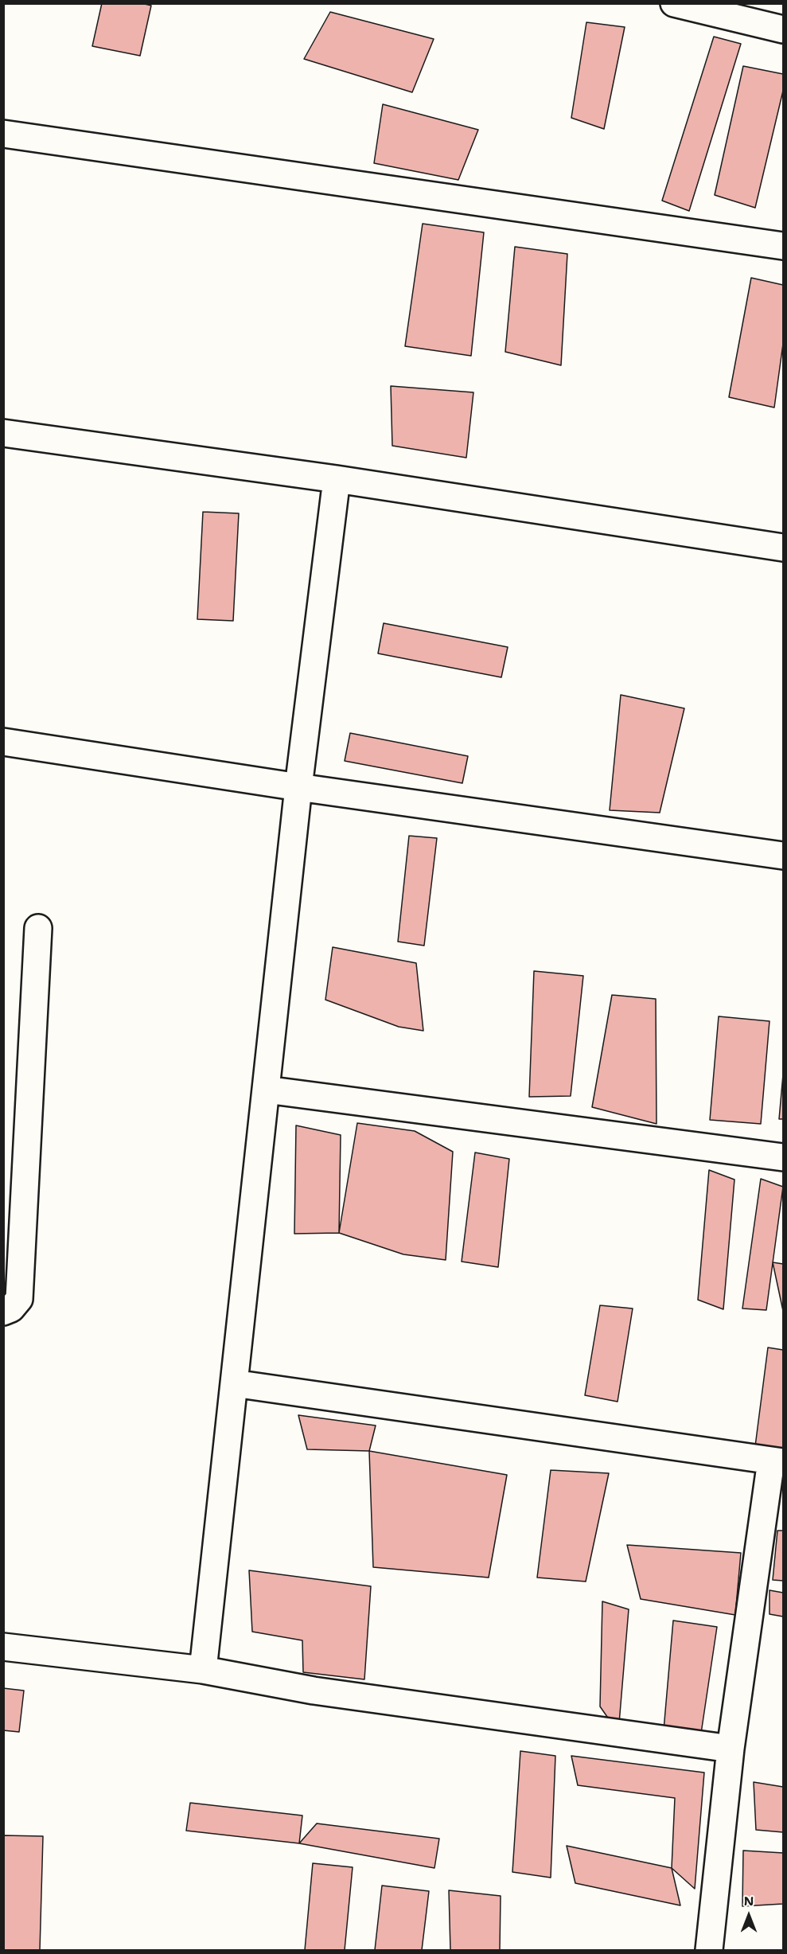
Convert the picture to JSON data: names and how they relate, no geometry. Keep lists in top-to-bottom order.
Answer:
{
  "north": "top"
}
